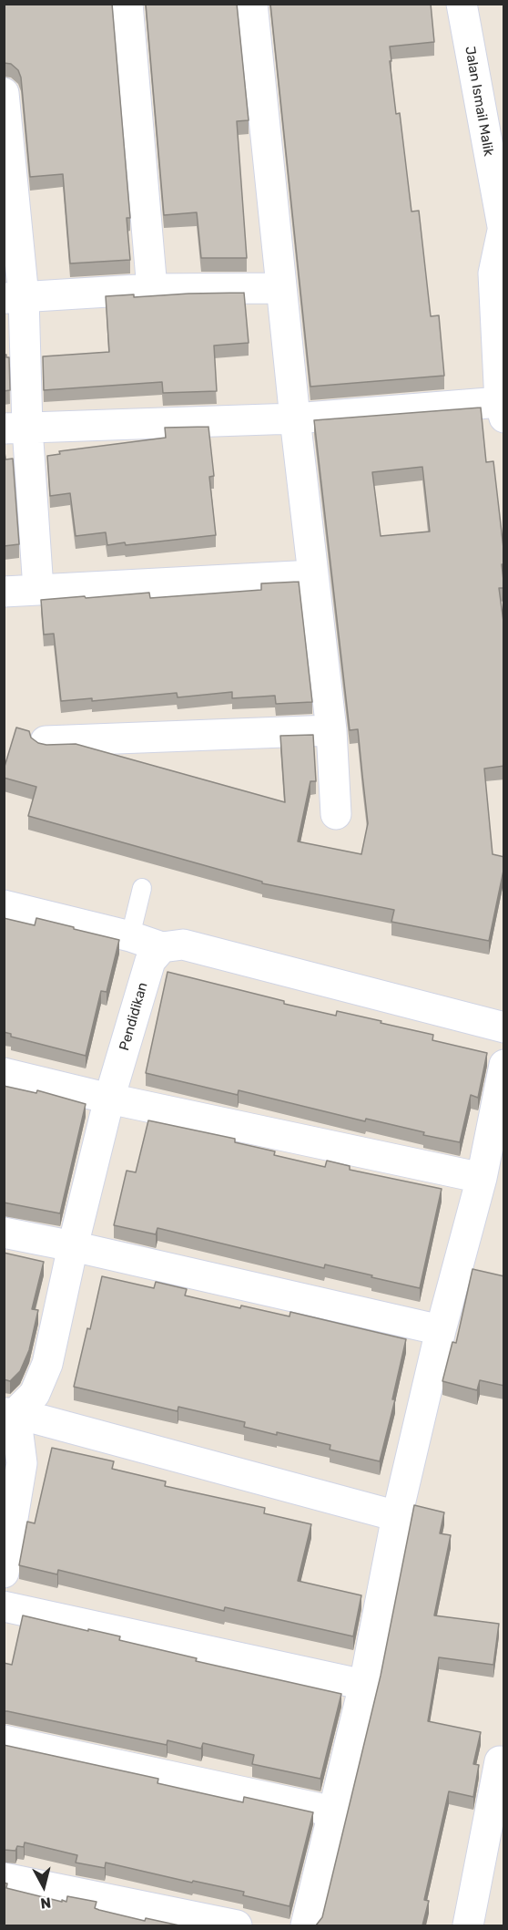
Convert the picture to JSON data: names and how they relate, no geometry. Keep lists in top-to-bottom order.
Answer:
{
  "streets": {
    "street": ["Jalan Ismail Malik", "Pendidikan"]
  },
  "north": "bottom"
}
